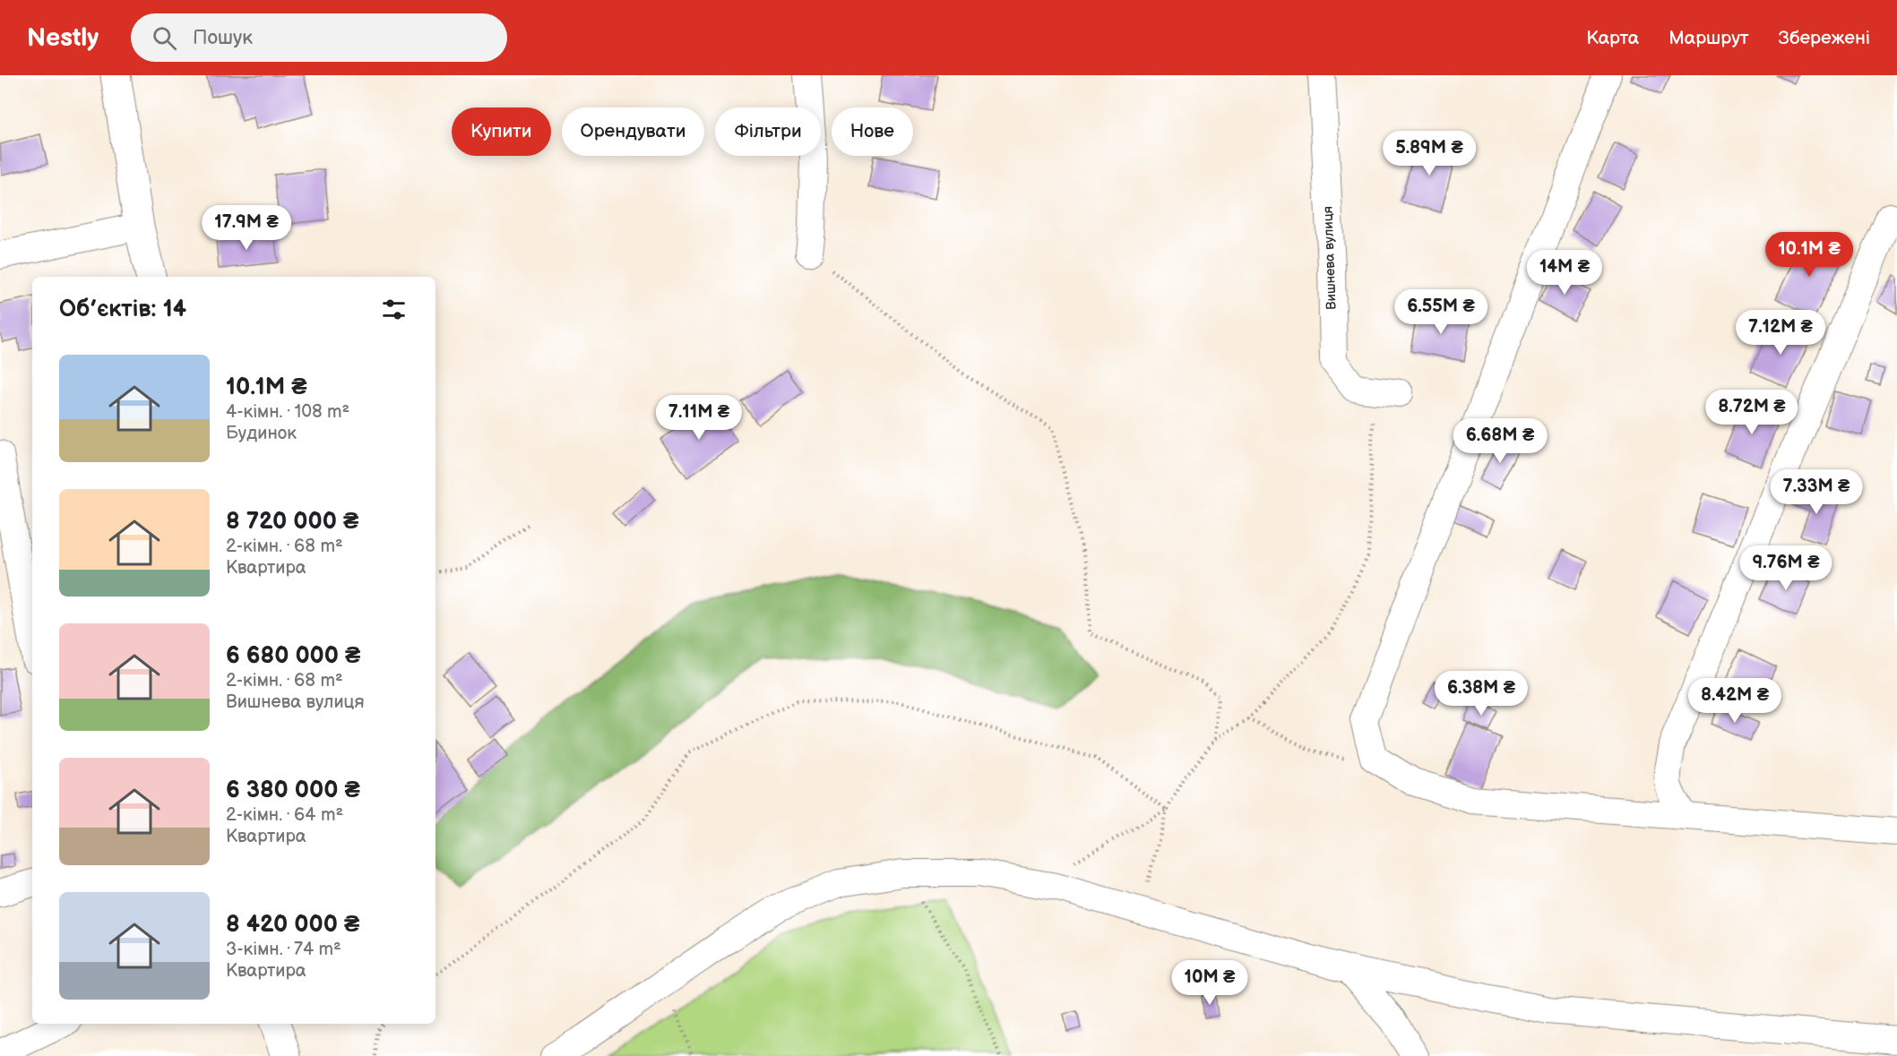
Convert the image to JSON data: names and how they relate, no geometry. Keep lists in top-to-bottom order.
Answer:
{
  "streets": {
    "street": ["Вишнева вулиця"]
  },
  "page": {
    "header": "Nestly",
    "search": "Пошук",
    "nav": ["Карта", "Маршрут", "Збережені"],
    "chip": [
      "Купити",
      "Орендувати",
      "Фільтри",
      "Нове"
    ],
    "price": [
      "5.89M ₴",
      "17.9M ₴",
      "10.1M ₴",
      "14M ₴",
      "6.55M ₴",
      "7.12M ₴",
      "8.72M ₴",
      "7.11M ₴",
      "6.68M ₴",
      "7.33M ₴",
      "9.76M ₴",
      "6.38M ₴",
      "8.42M ₴",
      "10M ₴"
    ],
    "heading": "Об’єктів: 14",
    "list": [
      {
        "name": "10.1M ₴",
        "note": "4-кімн. · 108 m² · Будинок"
      },
      {
        "name": "8 720 000 ₴",
        "note": "2-кімн. · 68 m² · Квартира"
      },
      {
        "name": "6 680 000 ₴",
        "note": "2-кімн. · 68 m² · Вишнева вулиця"
      },
      {
        "name": "6 380 000 ₴",
        "note": "2-кімн. · 64 m² · Квартира"
      },
      {
        "name": "8 420 000 ₴",
        "note": "3-кімн. · 74 m² · Квартира"
      }
    ]
  }
}
